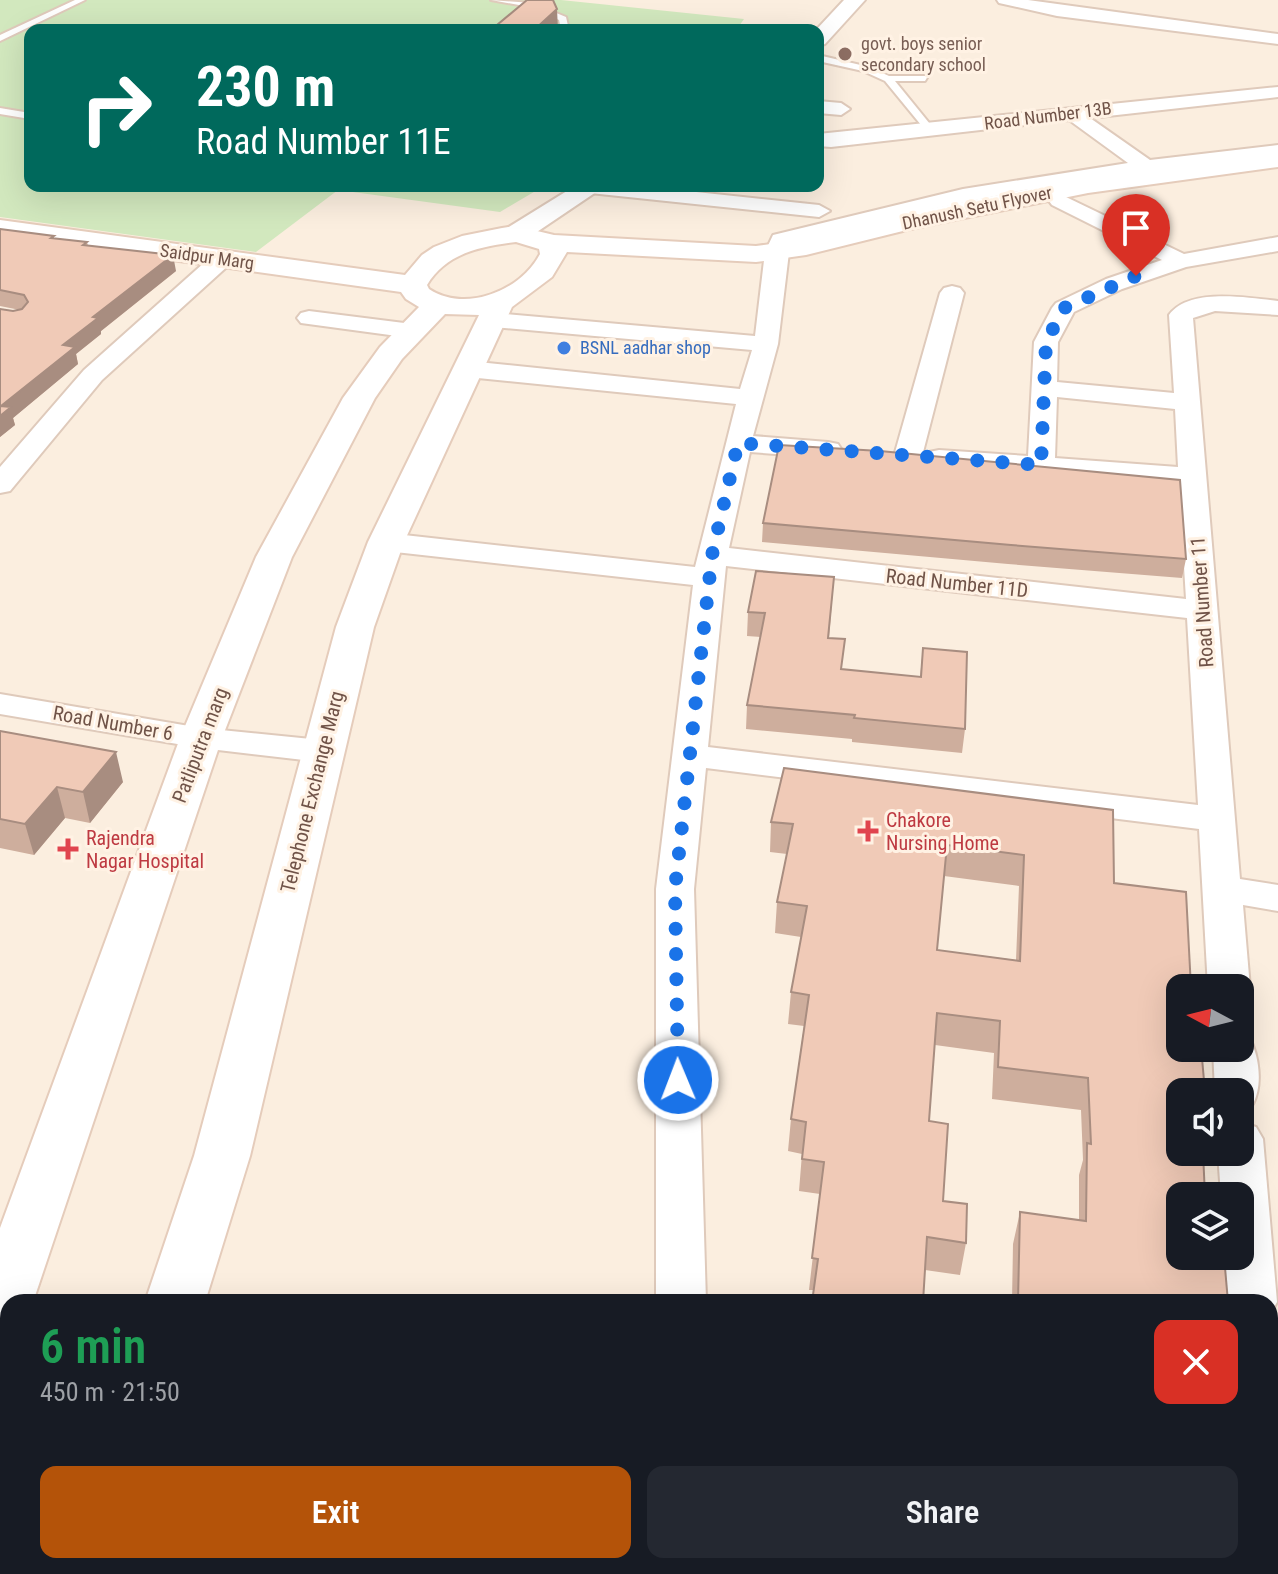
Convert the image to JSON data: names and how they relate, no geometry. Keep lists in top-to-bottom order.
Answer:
{
  "streets": {
    "main road": [
      "Dhanush Setu Flyover",
      "Saidpur Marg",
      "Patliputra marg",
      "Telephone Exchange Marg"
    ],
    "street": [
      "Road Number 13B",
      "Road Number 11D",
      "Road Number 11",
      "Road Number 6"
    ]
  },
  "crossings": [
    ["Saidpur Marg", "Patliputra marg"],
    ["Saidpur Marg", "Telephone Exchange Marg"],
    ["Road Number 11D", "Road Number 11"],
    ["Road Number 11D", "Telephone Exchange Marg"],
    ["Road Number 6", "Patliputra marg"],
    ["Road Number 6", "Telephone Exchange Marg"]
  ],
  "places": {
    "other": ["govt. boys senior secondary school", "BSNL aadhar shop"],
    "health": ["Chakore Nursing Home", "Rajendra Nagar Hospital"]
  },
  "north": "left",
  "page": {
    "turn": ["230 m", "Road Number 11E"],
    "heading": ["6 min", "450 m · 21:50"],
    "buttons": ["Exit", "Share"]
  }
}
